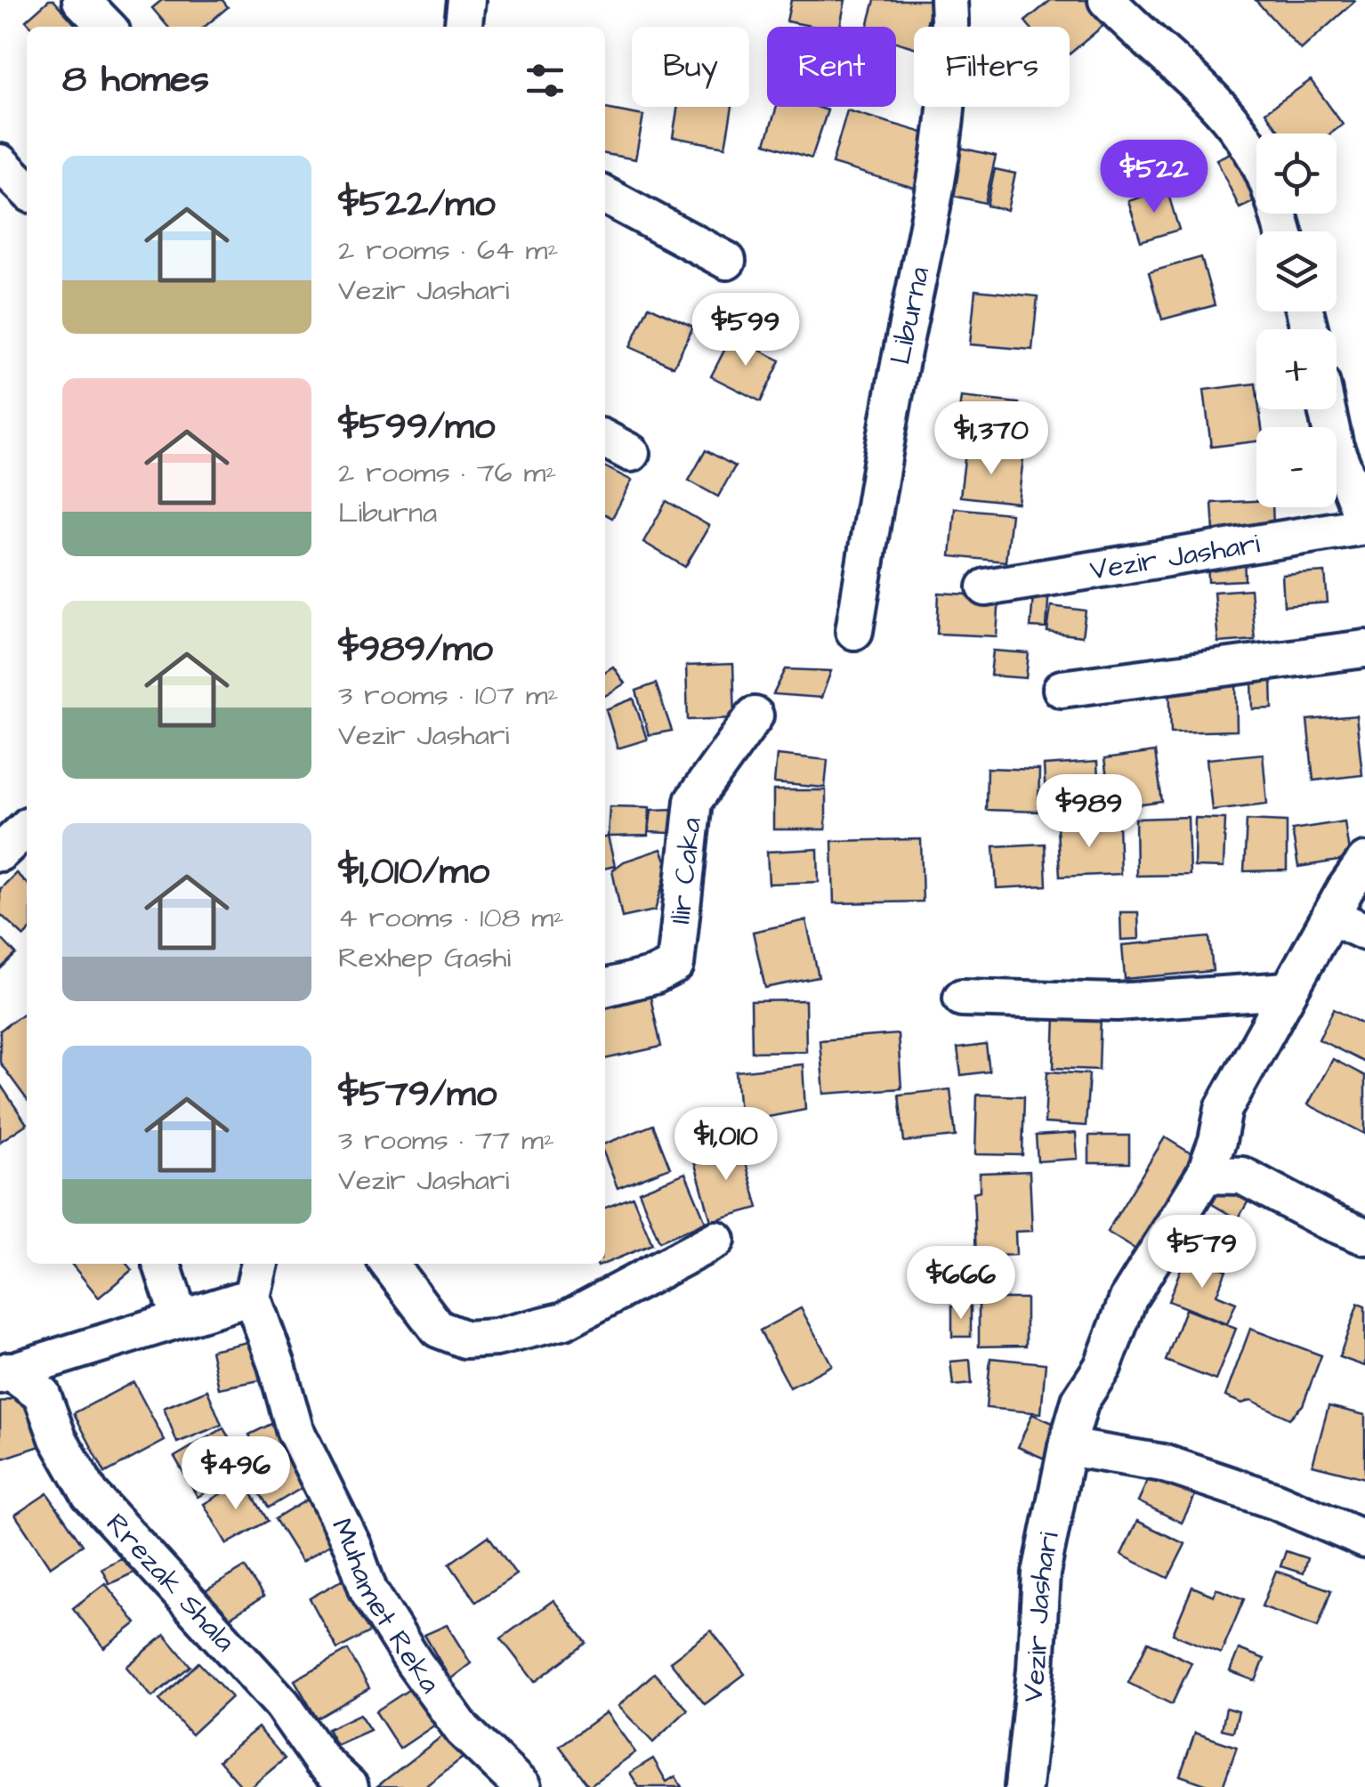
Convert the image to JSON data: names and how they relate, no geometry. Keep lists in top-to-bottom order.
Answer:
{
  "streets": {
    "street": [
      "Liburna",
      "Vezir Jashari",
      "Ilir Caka",
      "Rrezak Shala",
      "Muhamet Reka"
    ]
  },
  "page": {
    "chip": ["Buy", "Rent", "Filters"],
    "heading": "8 homes",
    "map_buttons": ["+", "−"],
    "list": [
      {
        "name": "$522/mo",
        "note": "2 rooms · 64 m² · Vezir Jashari"
      },
      {
        "name": "$599/mo",
        "note": "2 rooms · 76 m² · Liburna"
      },
      {
        "name": "$989/mo",
        "note": "3 rooms · 107 m² · Vezir Jashari"
      },
      {
        "name": "$1,010/mo",
        "note": "4 rooms · 108 m² · Rexhep Gashi"
      },
      {
        "name": "$579/mo",
        "note": "3 rooms · 77 m² · Vezir Jashari"
      }
    ],
    "price": [
      "$522",
      "$599",
      "$1,370",
      "$989",
      "$1,010",
      "$579",
      "$666",
      "$496"
    ]
  }
}
